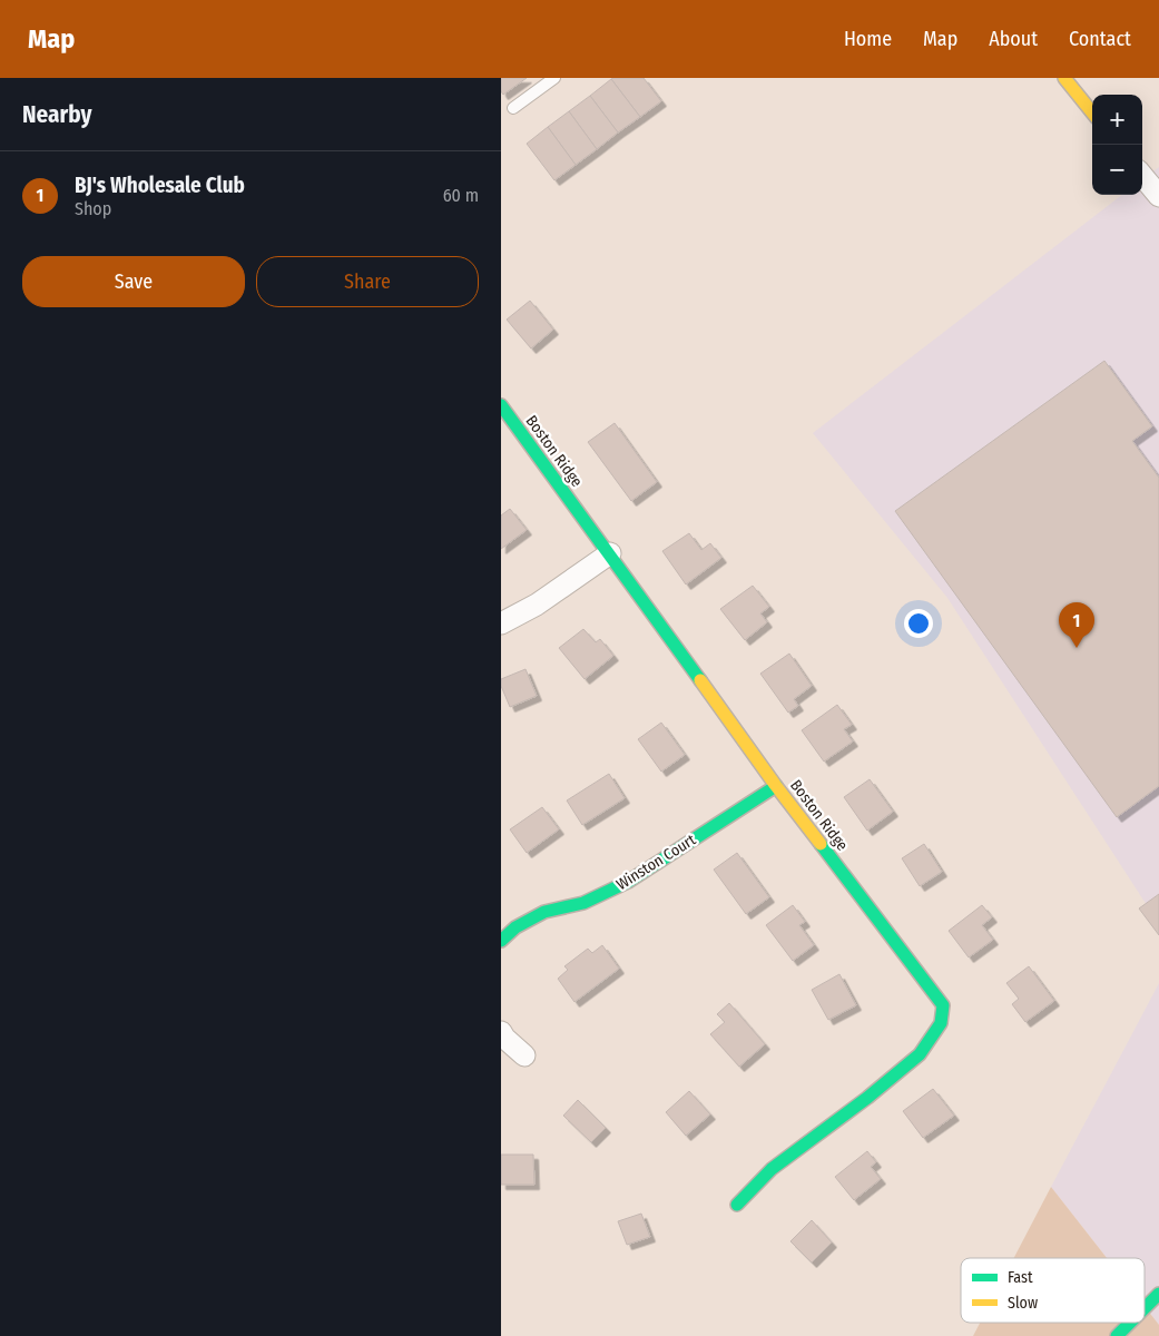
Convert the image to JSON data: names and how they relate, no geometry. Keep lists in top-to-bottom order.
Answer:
{
  "streets": {
    "street": ["Boston Ridge", "Winston Court"]
  },
  "crossings": [
    ["Boston Ridge", "Winston Court"]
  ],
  "legend": ["Fast", "Slow"],
  "page": {
    "header": "Map",
    "nav": [
      "Home",
      "Map",
      "About",
      "Contact"
    ],
    "heading": "Nearby",
    "map_buttons": ["+", "−"],
    "list": [
      {
        "mark": "1",
        "name": "BJ's Wholesale Club",
        "note": "Shop",
        "value": "60 m"
      }
    ],
    "buttons": ["Save", "Share"],
    "pins": "1"
  }
}
